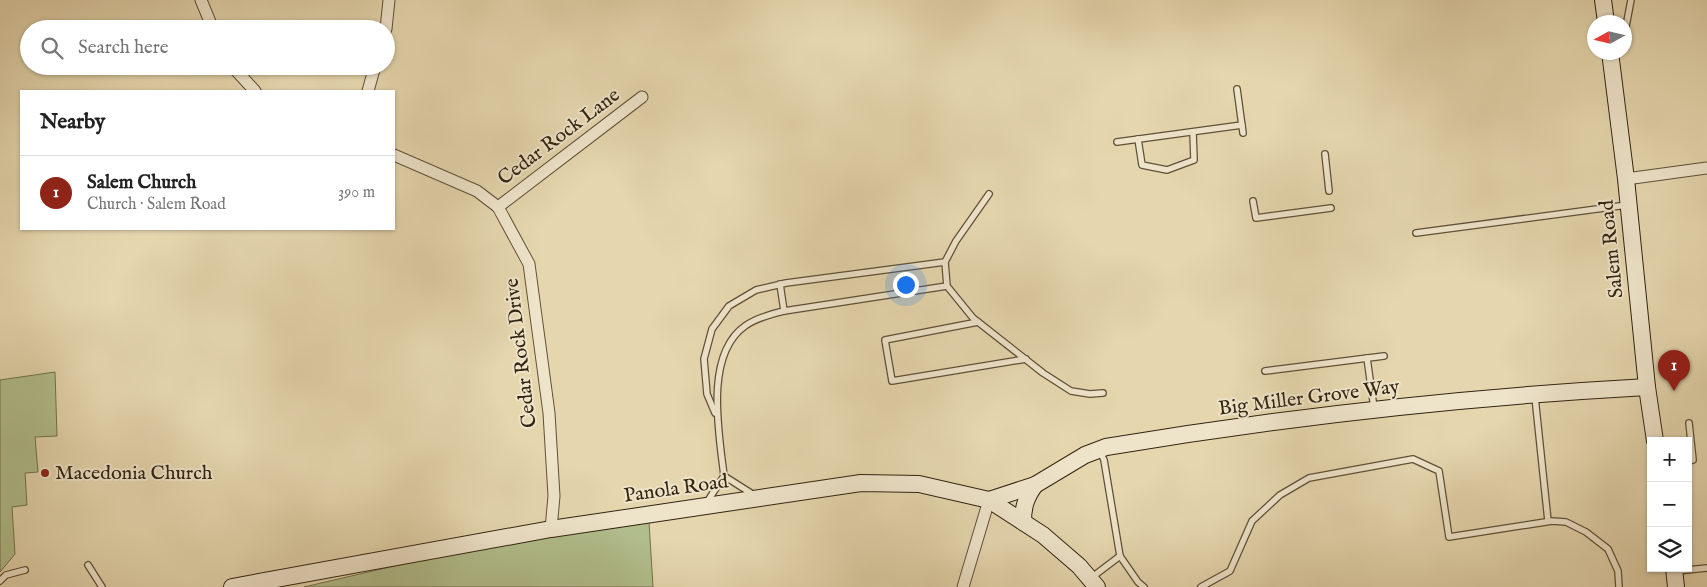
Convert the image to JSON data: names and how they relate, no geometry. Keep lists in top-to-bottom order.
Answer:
{
  "streets": {
    "street": [
      "Cedar Rock Lane",
      "Salem Road",
      "Cedar Rock Drive",
      "Big Miller Grove Way",
      "Panola Road"
    ]
  },
  "crossings": [
    ["Cedar Rock Lane", "Cedar Rock Drive"],
    ["Salem Road", "Big Miller Grove Way"],
    ["Cedar Rock Drive", "Panola Road"],
    ["Big Miller Grove Way", "Panola Road"]
  ],
  "places": ["Macedonia Church"],
  "north": "left",
  "page": {
    "search": "Search here",
    "heading": "Nearby",
    "list": [
      {
        "mark": "1",
        "name": "Salem Church",
        "note": "Church · Salem Road",
        "value": "390 m"
      }
    ],
    "pins": "1",
    "map_buttons": ["+", "−"]
  }
}
